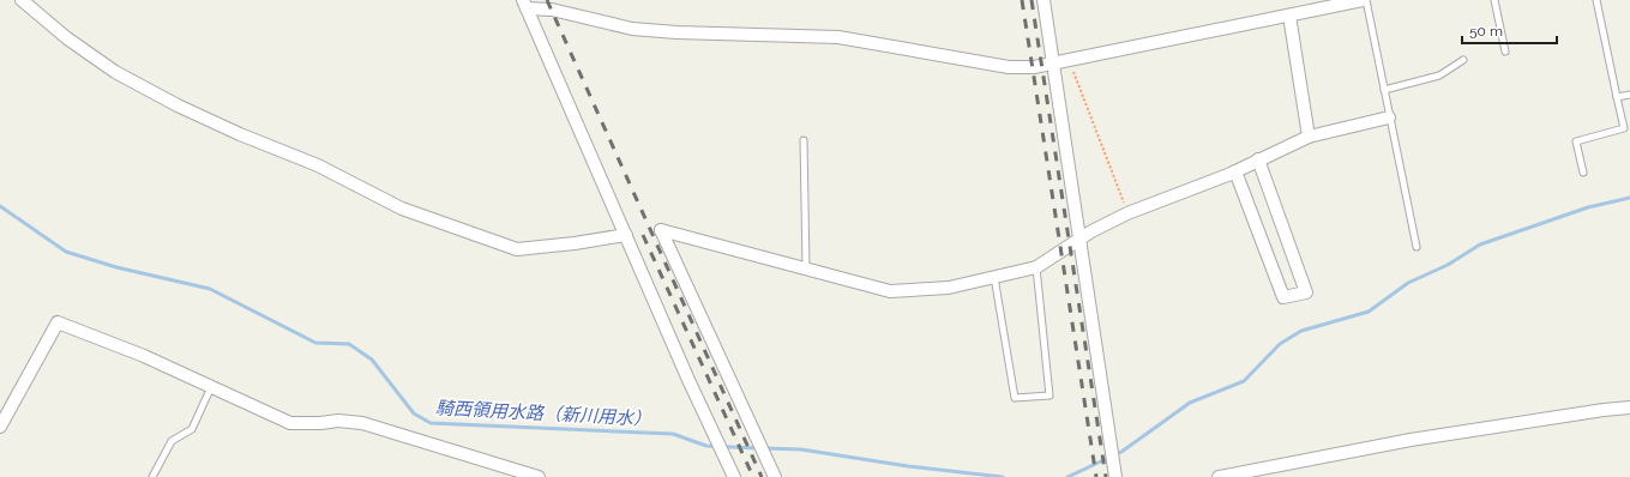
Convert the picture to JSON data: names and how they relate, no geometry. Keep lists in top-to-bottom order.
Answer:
{
  "water": ["騎西領用水路（新川用水）"],
  "scale_bar": "50 m"
}
